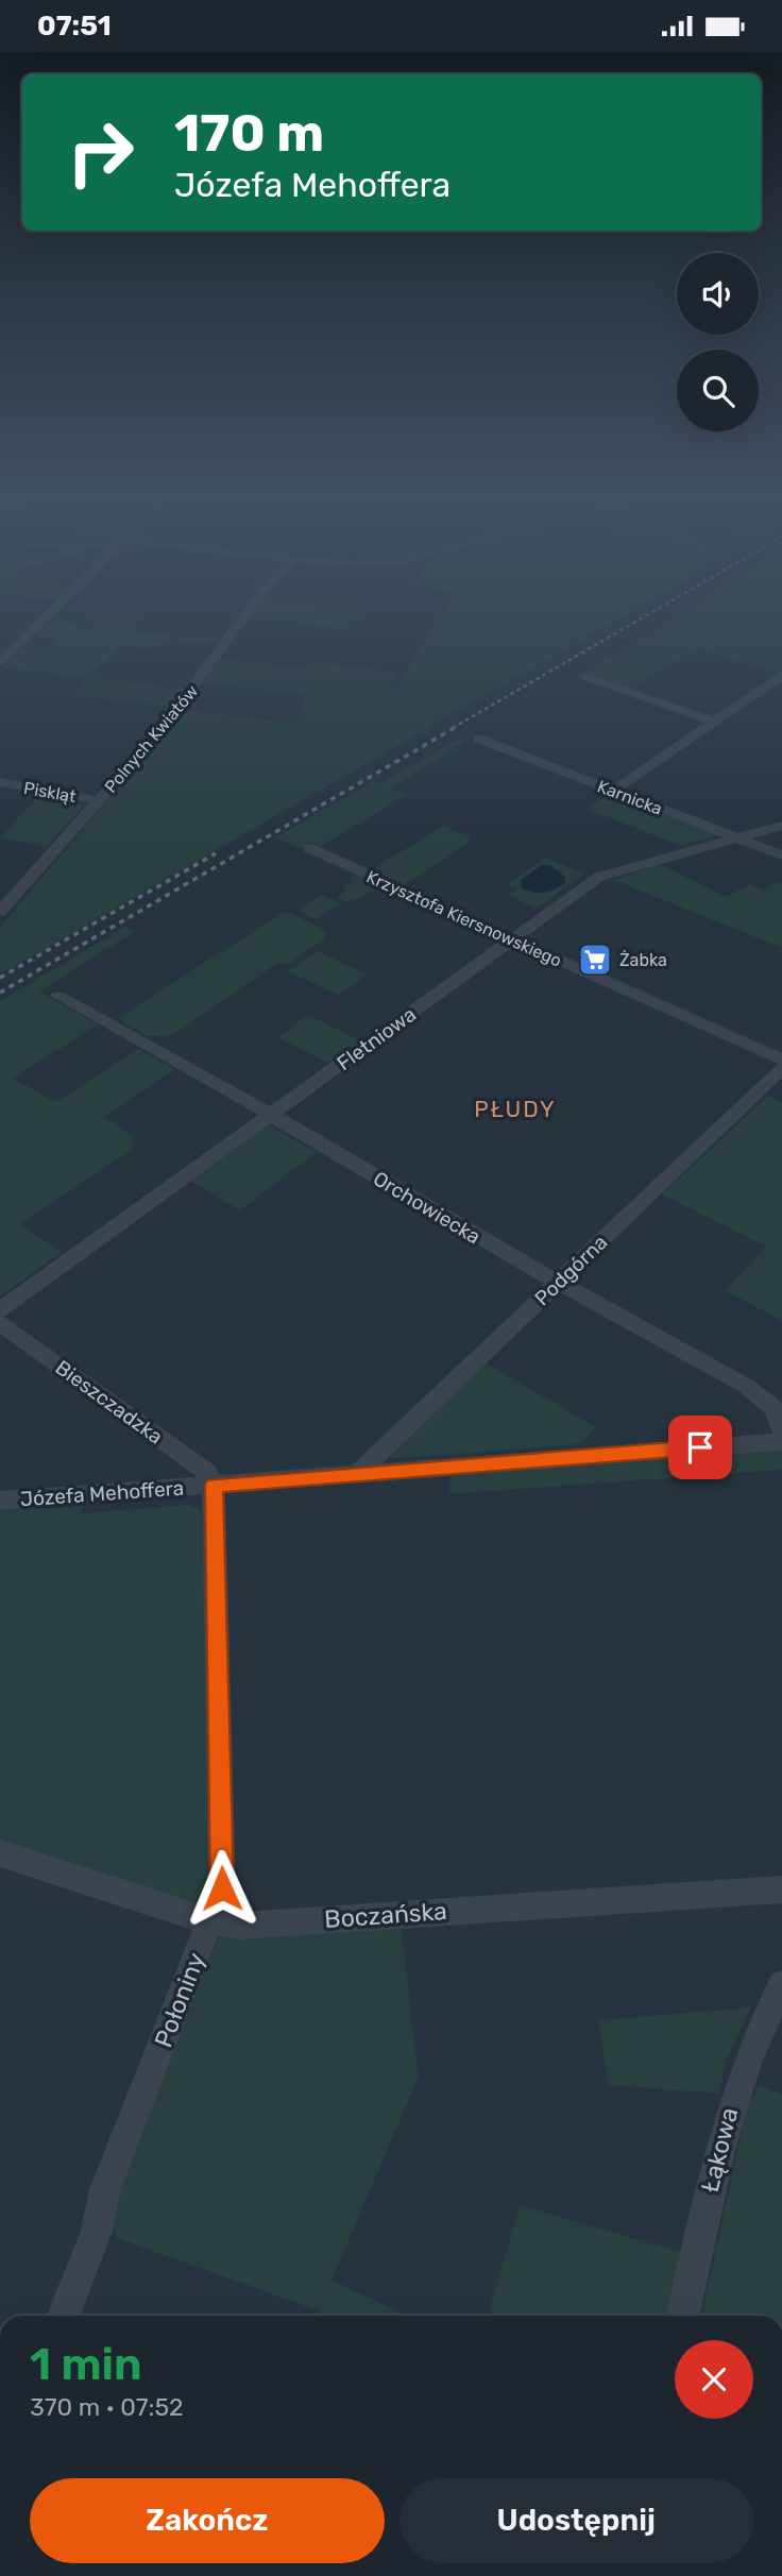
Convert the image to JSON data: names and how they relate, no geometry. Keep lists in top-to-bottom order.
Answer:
{
  "streets": {
    "street": [
      "Polnych Kwiatów",
      "Piskląt",
      "Karnicka",
      "Krzysztofa Kiersnowskiego",
      "Fletniowa",
      "Orchowiecka",
      "Podgórna",
      "Bieszczadzka",
      "Józefa Mehoffera",
      "Boczańska",
      "Połoniny",
      "Łąkowa"
    ]
  },
  "crossings": [
    ["Polnych Kwiatów", "Piskląt"],
    ["Karnicka", "Fletniowa"],
    ["Krzysztofa Kiersnowskiego", "Fletniowa"],
    ["Fletniowa", "Orchowiecka"],
    ["Orchowiecka", "Podgórna"],
    ["Podgórna", "Józefa Mehoffera"],
    ["Bieszczadzka", "Józefa Mehoffera"],
    ["Bieszczadzka", "Połoniny"],
    ["Józefa Mehoffera", "Połoniny"],
    ["Boczańska", "Połoniny"]
  ],
  "districts": ["PŁUDY"],
  "places": {
    "supermarket": ["Żabka"]
  },
  "page": {
    "status": "07:51",
    "turn": ["170 m", "Józefa Mehoffera"],
    "heading": ["1 min", "370 m · 07:52"],
    "buttons": ["Zakończ", "Udostępnij"]
  }
}
